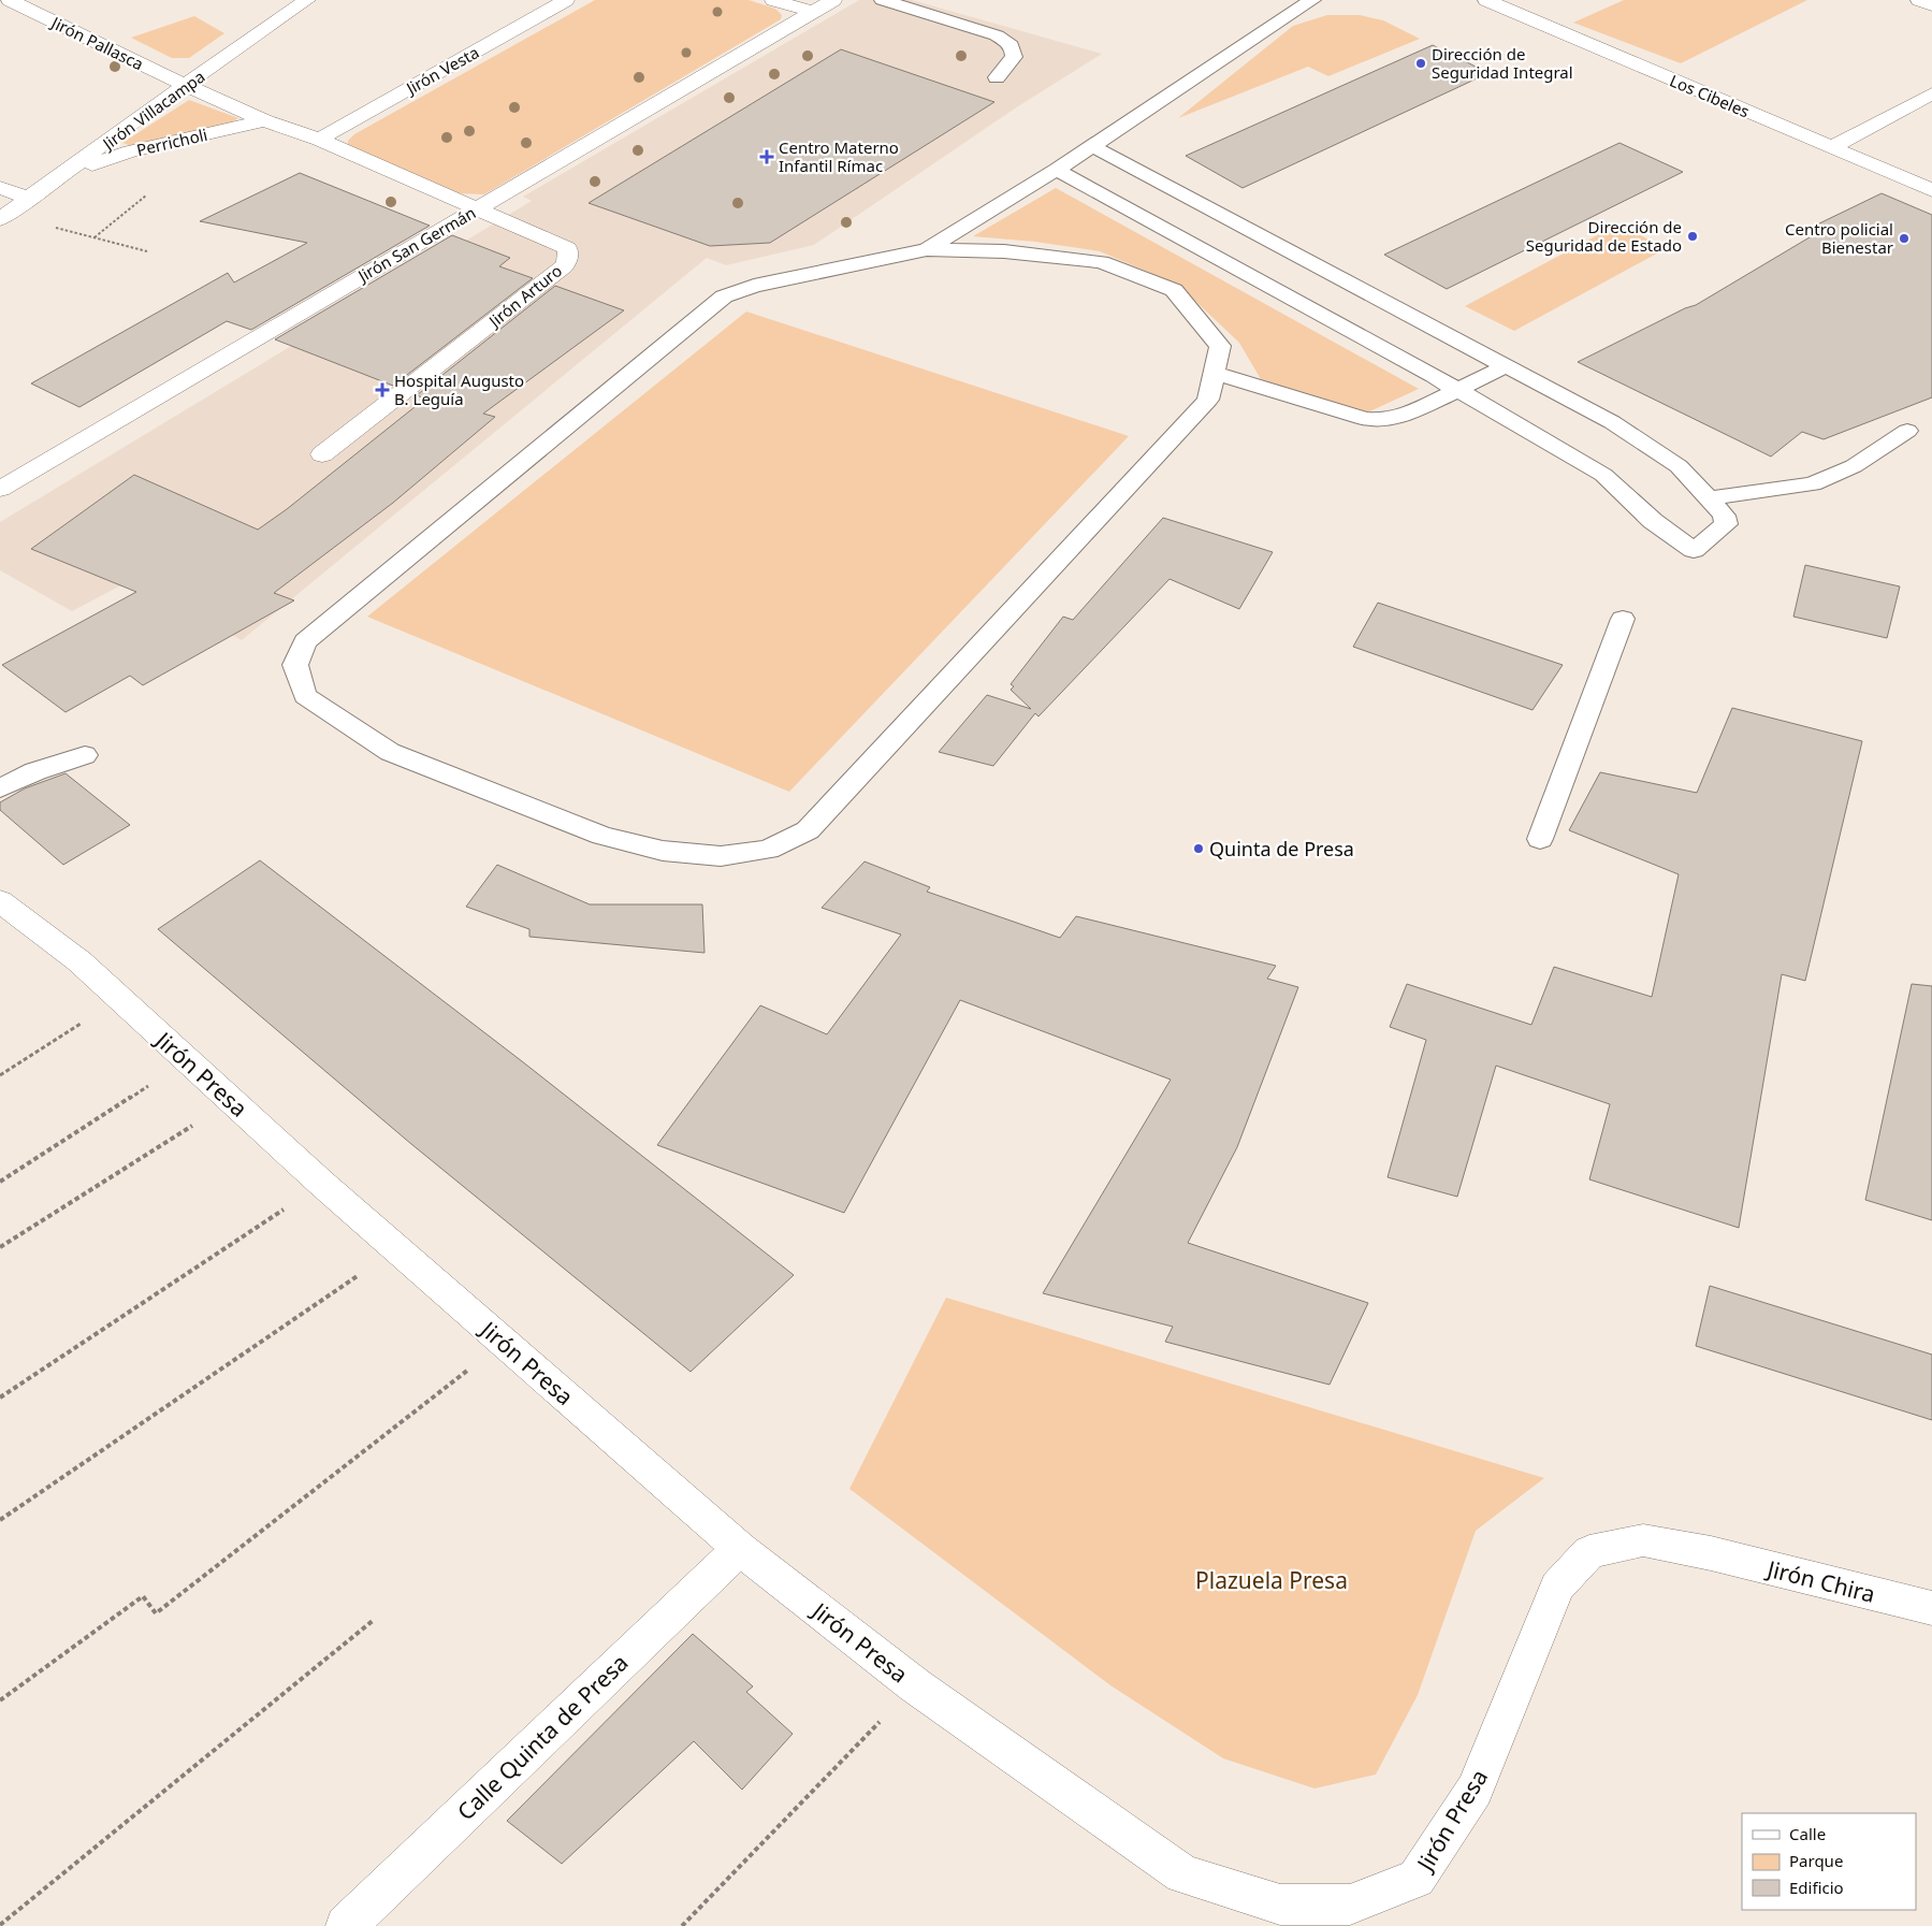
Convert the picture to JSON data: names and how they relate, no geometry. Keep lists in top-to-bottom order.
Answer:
{
  "streets": {
    "street": [
      "Jirón Pallasca",
      "Jirón Vesta",
      "Los Cibeles",
      "Jirón Villacampa",
      "Perricholi",
      "Jirón San Germán",
      "Jirón Arturo",
      "Jirón Presa",
      "Jirón Chira",
      "Calle Quinta de Presa"
    ]
  },
  "crossings": [
    ["Jirón Pallasca", "Jirón Villacampa"],
    ["Jirón Pallasca", "Jirón Arturo"],
    ["Jirón Vesta", "Jirón Arturo"],
    ["Jirón Villacampa", "Perricholi"],
    ["Jirón Villacampa", "Jirón Arturo"],
    ["Perricholi", "Jirón Arturo"],
    ["Jirón San Germán", "Jirón Arturo"],
    ["Jirón Presa", "Jirón Chira"],
    ["Jirón Presa", "Calle Quinta de Presa"]
  ],
  "parks": ["Plazuela Presa"],
  "places": {
    "other": [
      "Dirección de Seguridad Integral",
      "Dirección de Seguridad de Estado",
      "Centro policial Bienestar",
      "Quinta de Presa"
    ],
    "health": ["Centro Materno Infantil Rímac", "Hospital Augusto B. Leguía"]
  },
  "legend": ["Calle", "Parque", "Edificio"]
}
